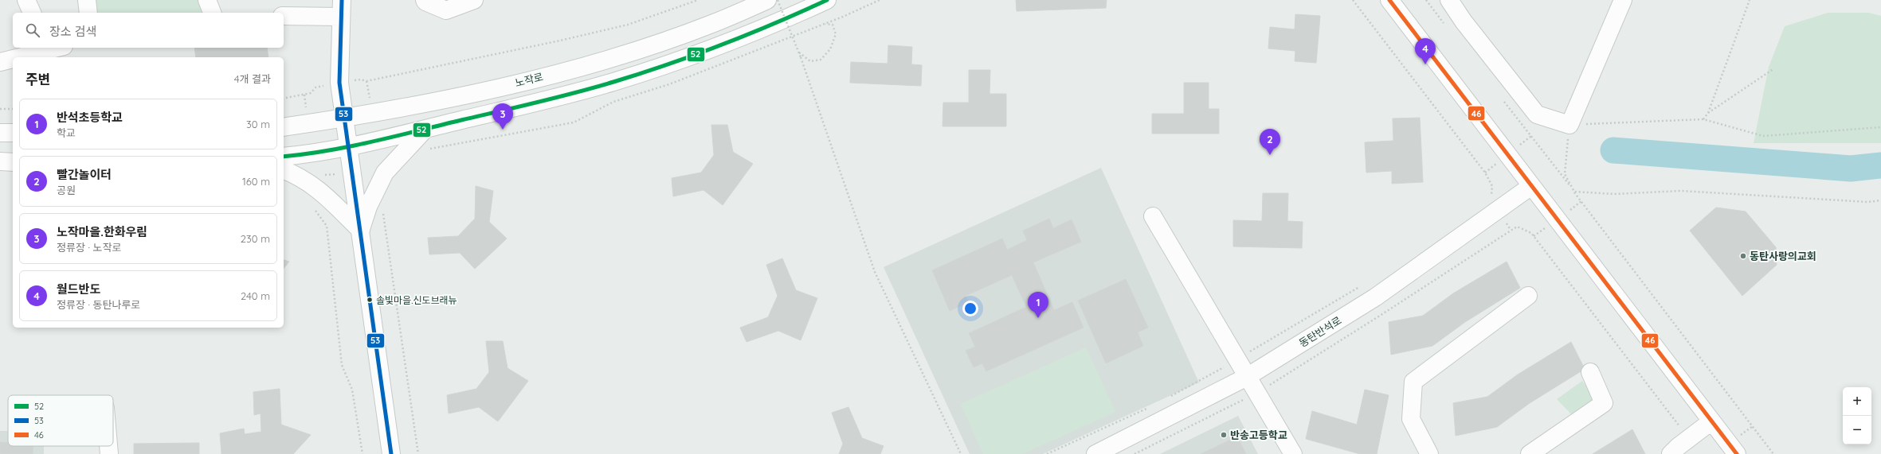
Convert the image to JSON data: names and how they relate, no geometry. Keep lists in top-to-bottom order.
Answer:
{
  "streets": {
    "street": ["노작로", "동탄반석로"]
  },
  "places": ["동탄사랑의교회", "솔빛마을.신도브래뉴", "반송고등학교"],
  "lines": ["transit line 52", "transit line 53", "transit line 46"],
  "legend": ["52", "53", "46"],
  "page": {
    "search": "장소 검색",
    "pins": [
      "4",
      "3",
      "2",
      "1"
    ],
    "heading": ["주변", "4개 결과"],
    "list": [
      {
        "mark": "1",
        "name": "반석초등학교",
        "note": "학교",
        "value": "30 m"
      },
      {
        "mark": "2",
        "name": "빨간놀이터",
        "note": "공원",
        "value": "160 m"
      },
      {
        "mark": "3",
        "name": "노작마을.한화우림",
        "note": "정류장 · 노작로",
        "value": "230 m"
      },
      {
        "mark": "4",
        "name": "월드반도",
        "note": "정류장 · 동탄나루로",
        "value": "240 m"
      }
    ],
    "map_buttons": ["+", "−"]
  }
}
